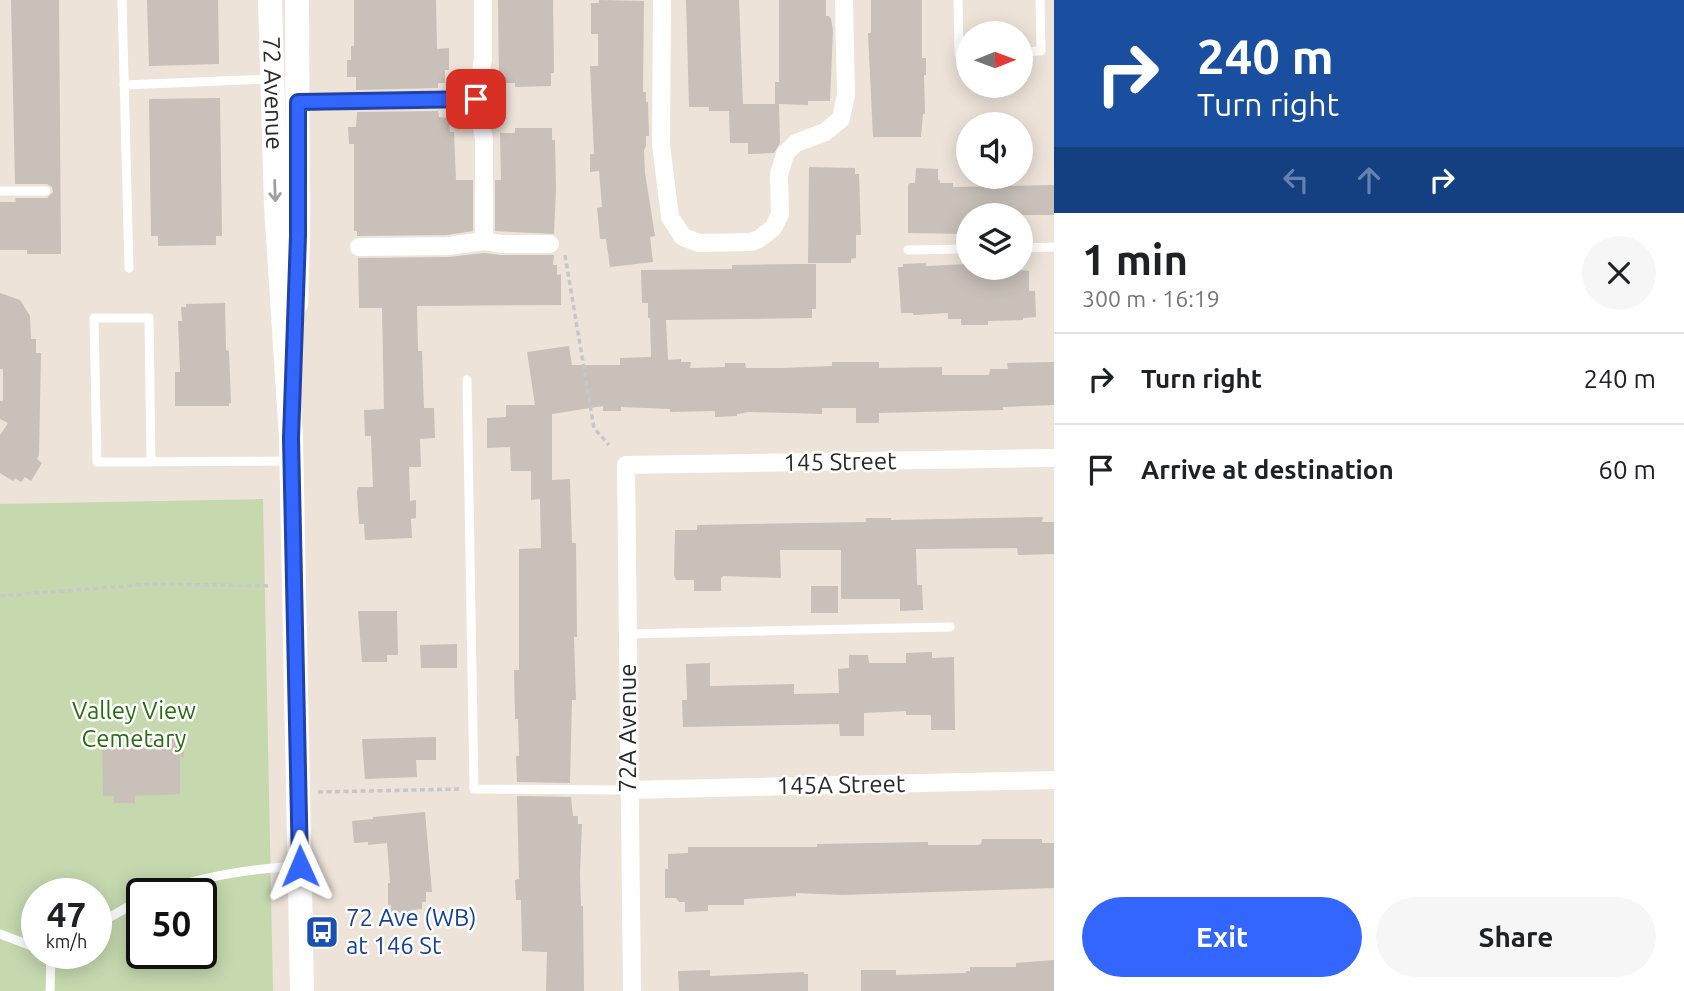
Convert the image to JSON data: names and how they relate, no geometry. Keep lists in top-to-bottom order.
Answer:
{
  "streets": {
    "main road": ["72 Avenue"],
    "street": ["145 Street", "72A Avenue", "145A Street"]
  },
  "crossings": [
    ["145 Street", "72A Avenue"],
    ["72A Avenue", "145A Street"]
  ],
  "parks": ["Valley View Cemetary"],
  "places": {
    "bus stop": ["72 Ave (WB) at 146 St"]
  },
  "north": "right",
  "page": {
    "turn": ["240 m", "Turn right"],
    "heading": ["1 min", "300 m · 16:19"],
    "list": [
      {
        "name": "Turn right",
        "value": "240 m"
      },
      {
        "name": "Arrive at destination",
        "value": "60 m"
      }
    ],
    "speed": "47 km/h",
    "limit": "50",
    "buttons": ["Exit", "Share"]
  }
}
